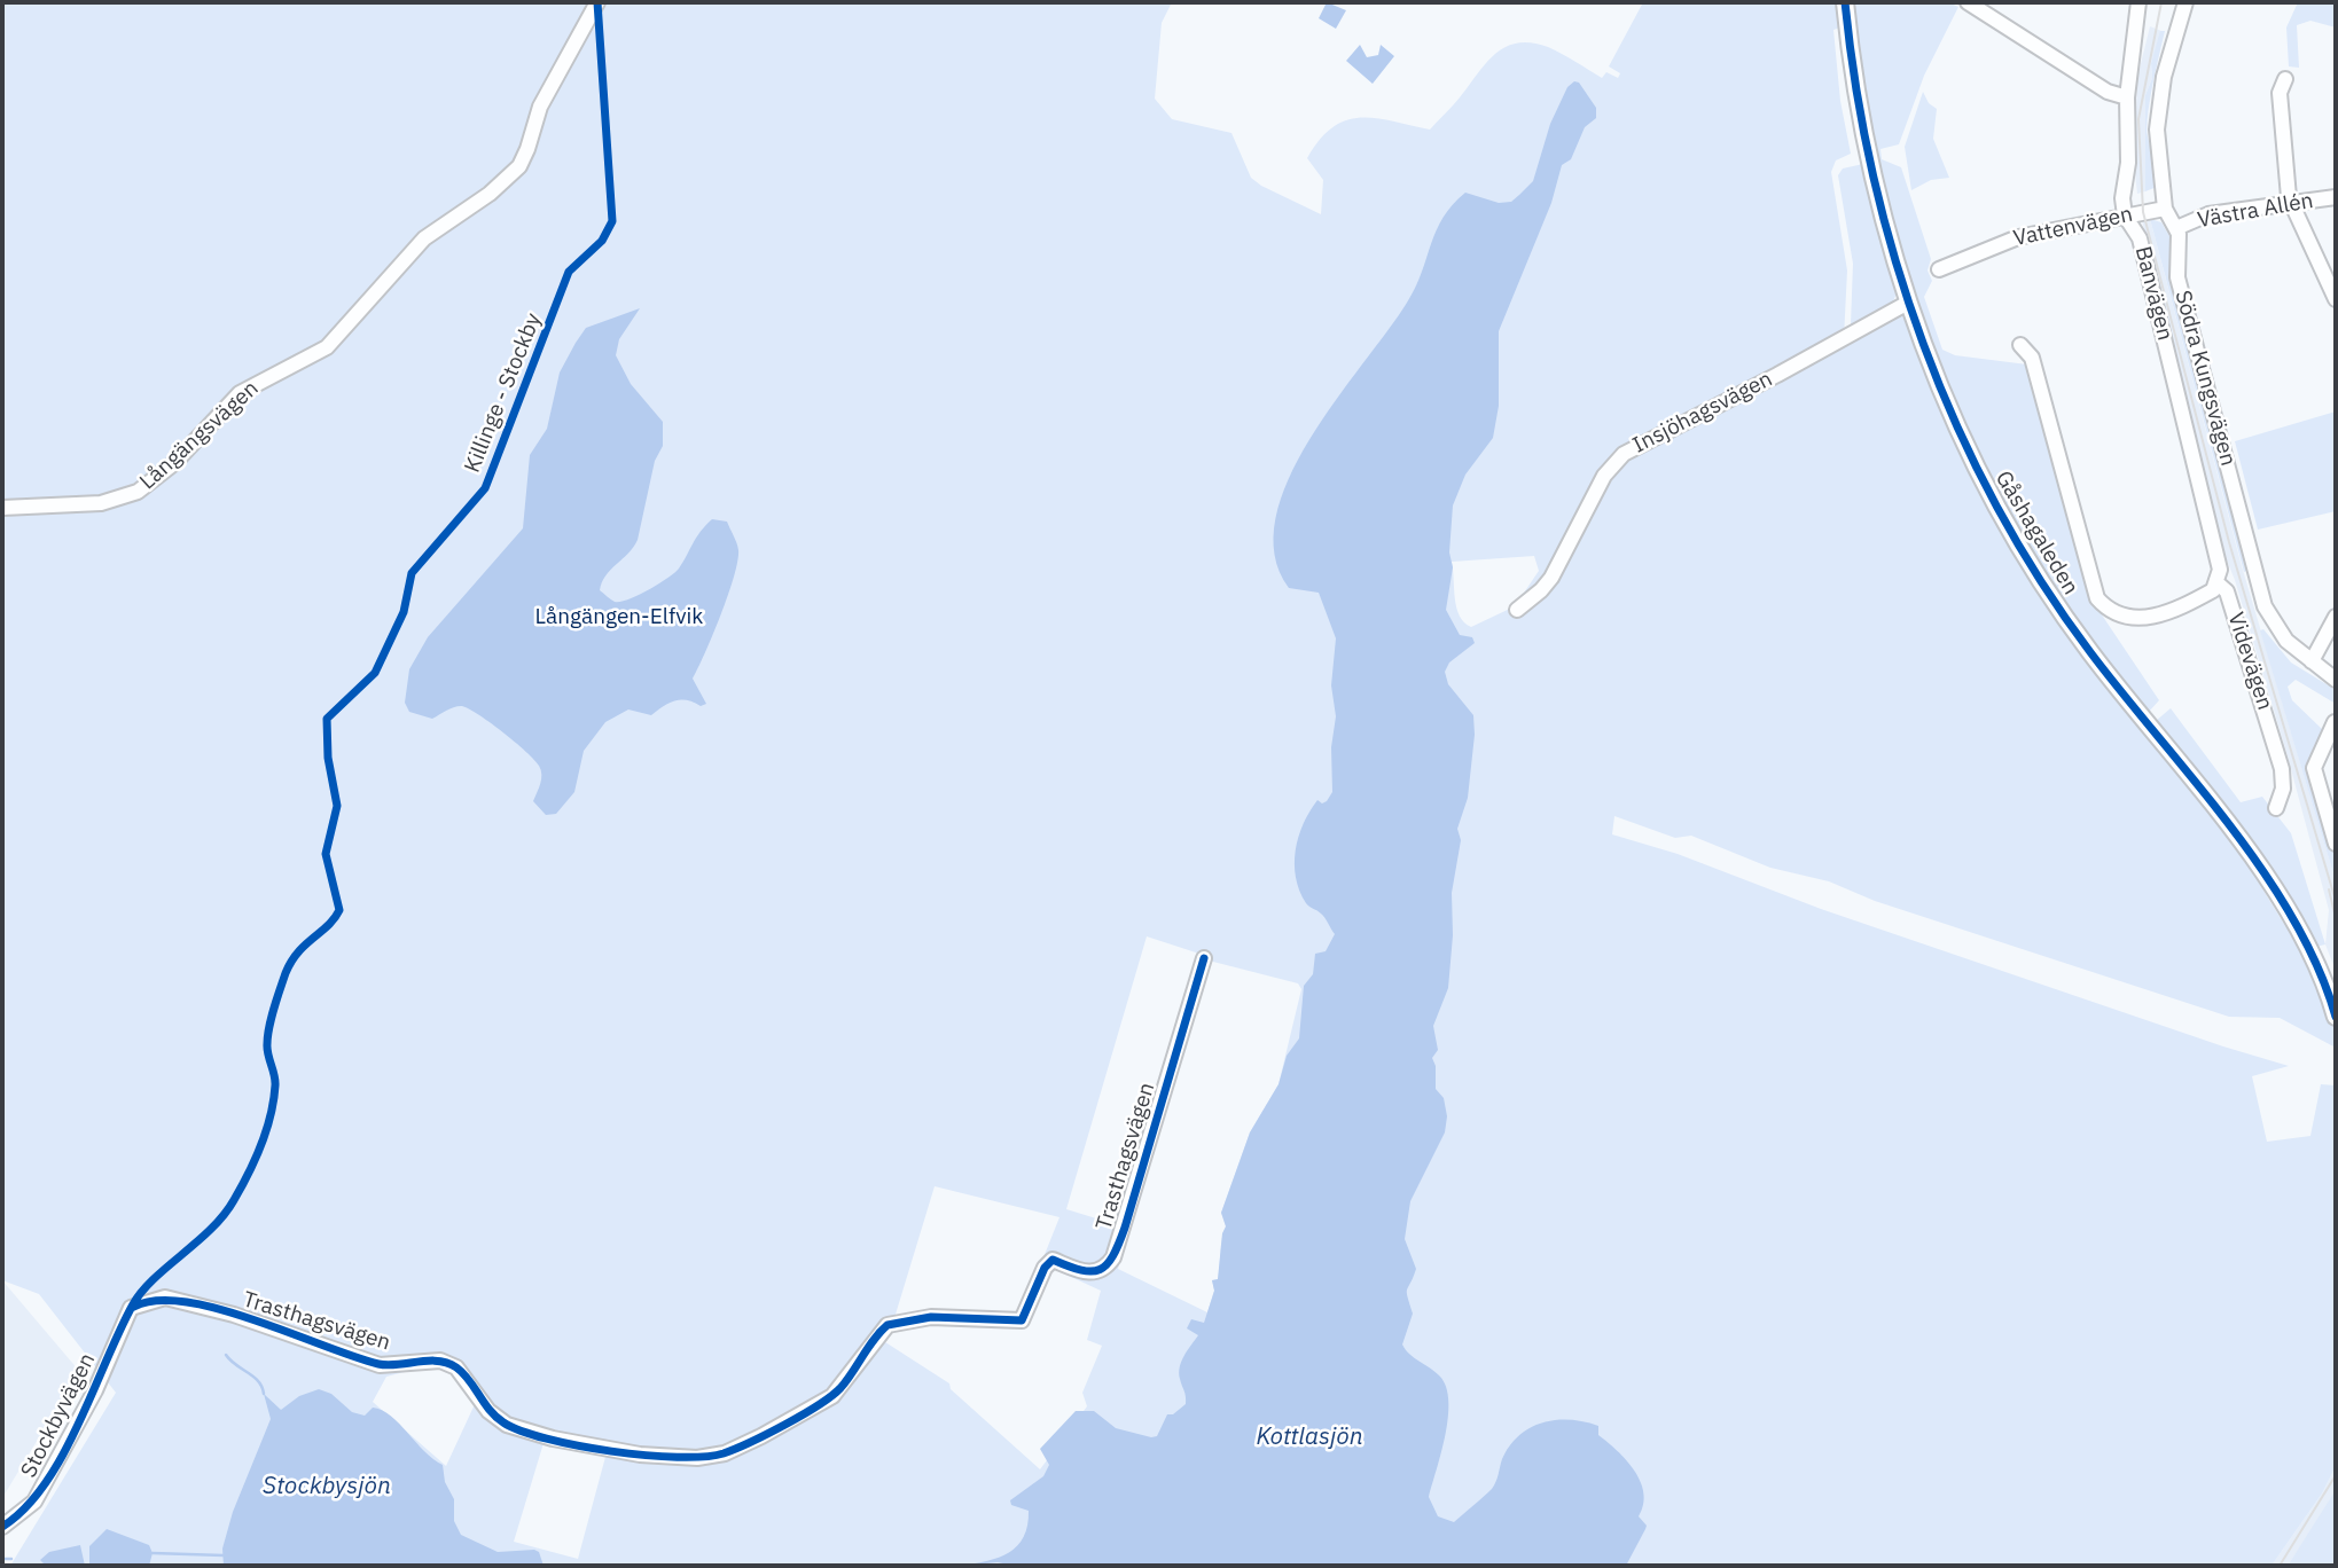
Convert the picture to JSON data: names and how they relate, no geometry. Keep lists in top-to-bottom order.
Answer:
{
  "streets": {
    "main road": ["Gåshagaleden"],
    "street": [
      "Västra Allén",
      "Vattenvägen",
      "Banvägen",
      "Södra Kungsvägen",
      "Insjöhagsvägen",
      "Långängsvägen",
      "Videvägen",
      "Trasthagsvägen",
      "Stockbyvägen"
    ],
    "cycle path": ["Killinge - Stockby"]
  },
  "crossings": [
    ["Västra Allén", "Södra Kungsvägen"],
    ["Vattenvägen", "Banvägen"],
    ["Vattenvägen", "Södra Kungsvägen"],
    ["Banvägen", "Videvägen"],
    ["Insjöhagsvägen", "Gåshagaleden"],
    ["Trasthagsvägen", "Stockbyvägen"]
  ],
  "water": ["Kottlasjön", "Stockbysjön"],
  "parks": ["Långängen-Elfvik"]
}
